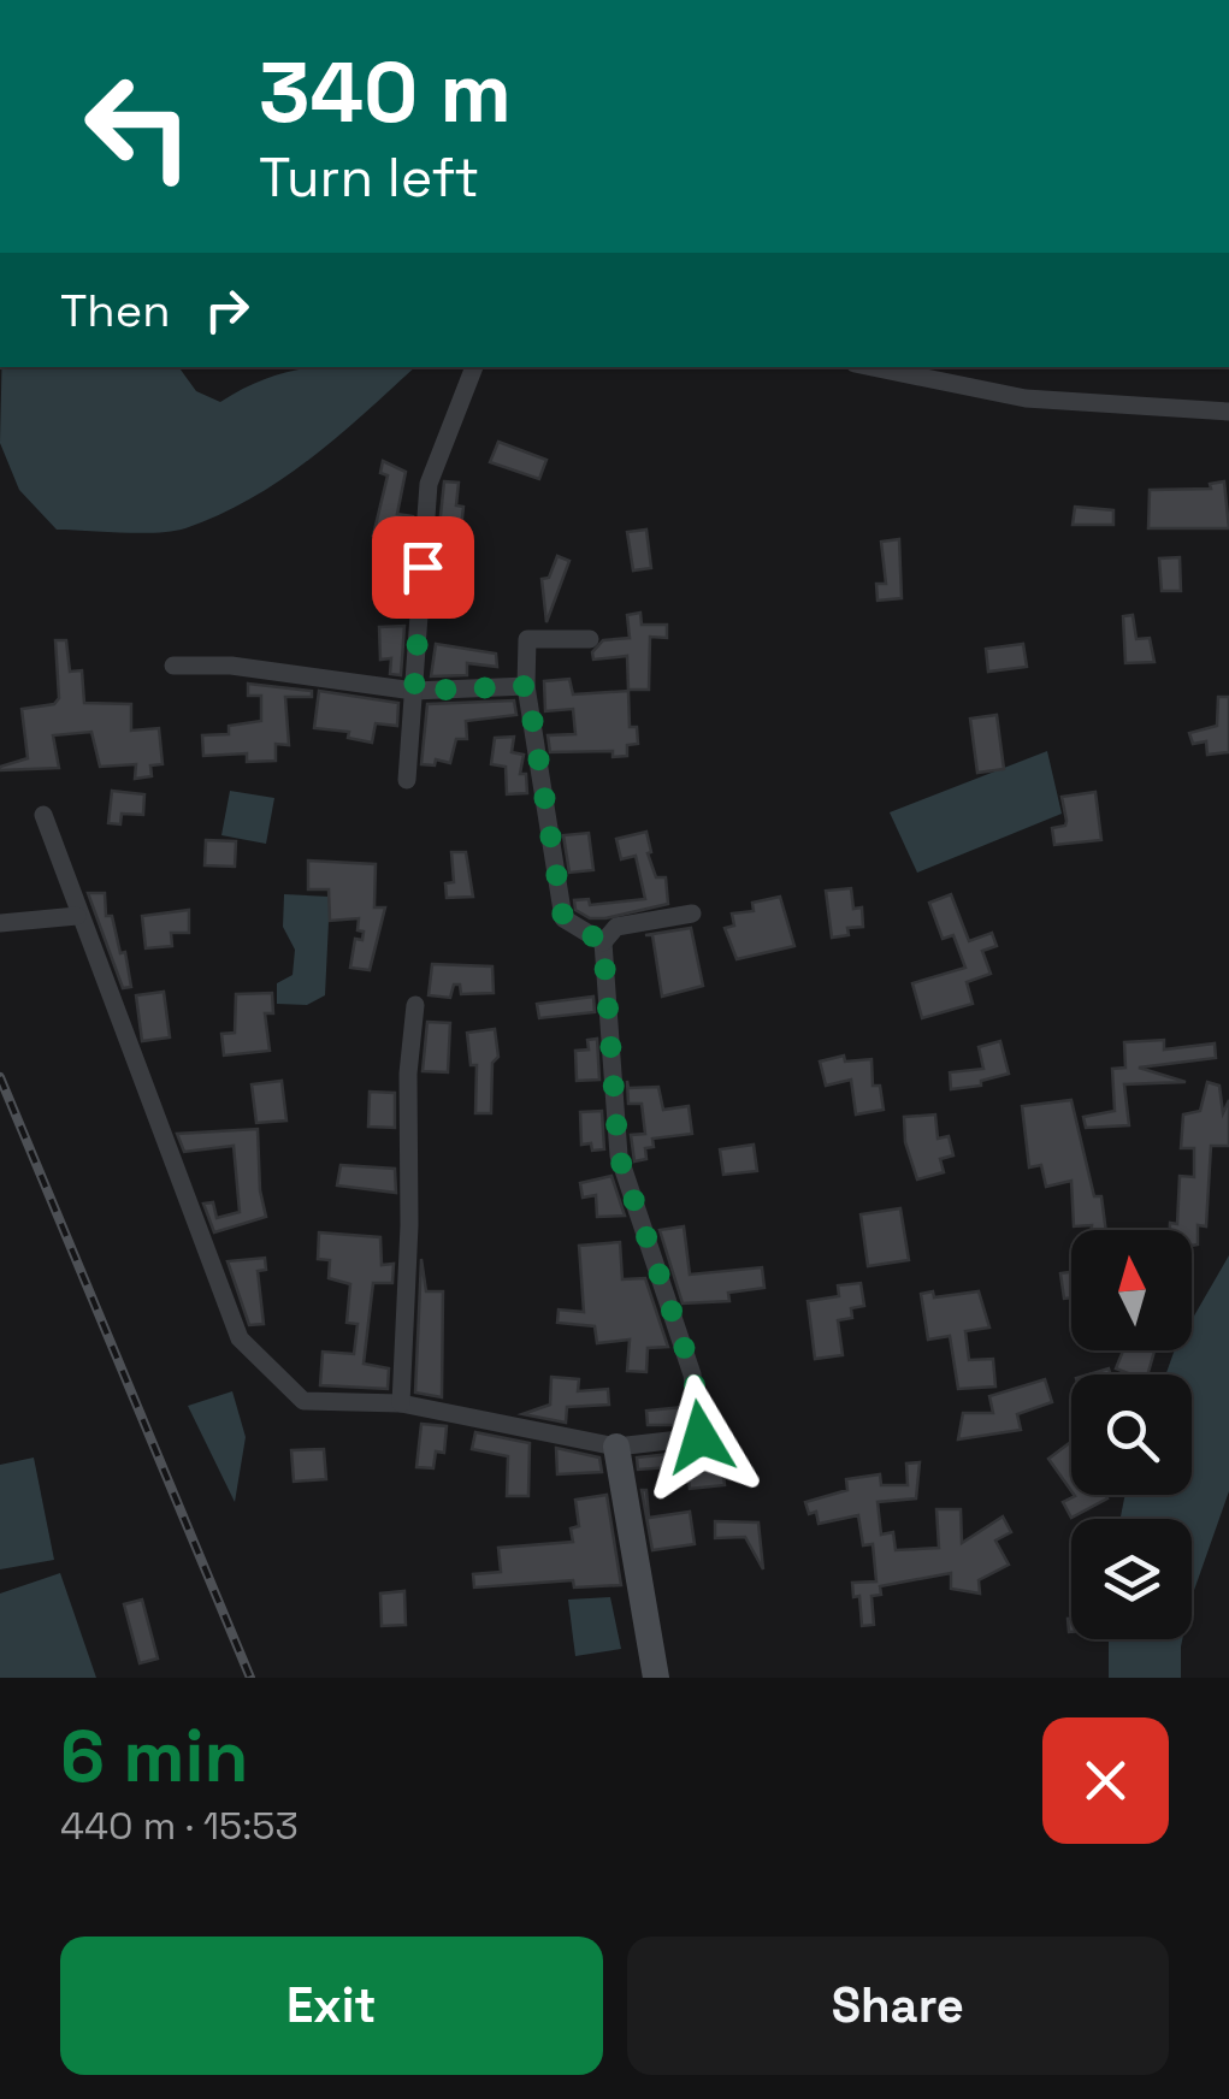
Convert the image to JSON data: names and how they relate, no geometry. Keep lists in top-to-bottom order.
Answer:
{
  "north": "top",
  "page": {
    "turn": ["340 m", "Turn left"],
    "then": "Then",
    "heading": ["6 min", "440 m · 15:53"],
    "buttons": ["Exit", "Share"]
  }
}
